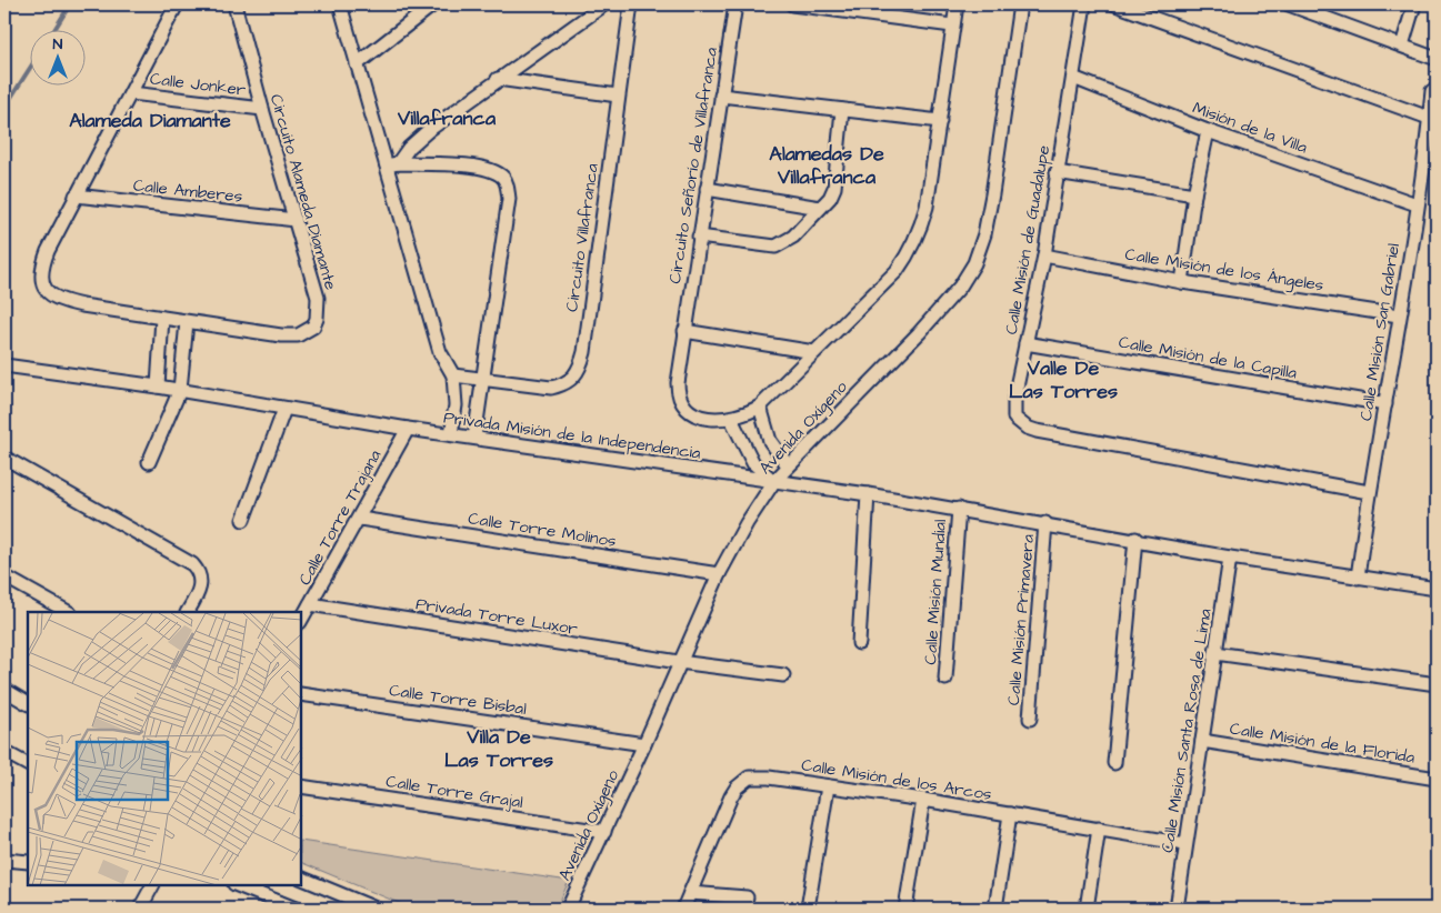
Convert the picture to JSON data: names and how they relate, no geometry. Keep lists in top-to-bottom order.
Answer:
{
  "streets": {
    "street": [
      "Calle Jonker",
      "Misión de la Villa",
      "Circuito Señorío de Villafranca",
      "Calle Amberes",
      "Circuito Alameda Diamante",
      "Circuito Villafranca",
      "Calle Misión de Guadalupe",
      "Calle Misión de los Ángeles",
      "Calle Misión San Gabriel",
      "Calle Misión de la Capilla",
      "Avenida Oxígeno",
      "Privada Misión de la Independencia",
      "Calle Torre Trajana",
      "Calle Torre Molinos",
      "Calle Misión Mundial",
      "Privada Torre Luxor",
      "Calle Misión Primavera",
      "Calle Torre Bisbal",
      "Calle Misión Santa Rosa de Lima",
      "Calle Misión de la Florida",
      "Calle Misión de los Arcos",
      "Calle Torre Grajal"
    ]
  },
  "crossings": [
    ["Calle Jonker", "Circuito Alameda Diamante"],
    ["Misión de la Villa", "Calle Misión de Guadalupe"],
    ["Misión de la Villa", "Calle Misión San Gabriel"],
    ["Calle Amberes", "Circuito Alameda Diamante"],
    ["Calle Misión de Guadalupe", "Calle Misión de los Ángeles"],
    ["Calle Misión de Guadalupe", "Calle Misión San Gabriel"],
    ["Calle Misión de Guadalupe", "Calle Misión de la Capilla"],
    ["Calle Misión de los Ángeles", "Calle Misión San Gabriel"],
    ["Calle Misión San Gabriel", "Calle Misión de la Capilla"],
    ["Calle Misión San Gabriel", "Privada Misión de la Independencia"],
    ["Avenida Oxígeno", "Privada Misión de la Independencia"],
    ["Avenida Oxígeno", "Calle Torre Molinos"],
    ["Avenida Oxígeno", "Privada Torre Luxor"],
    ["Avenida Oxígeno", "Calle Torre Bisbal"],
    ["Avenida Oxígeno", "Calle Torre Grajal"],
    ["Privada Misión de la Independencia", "Calle Torre Trajana"],
    ["Privada Misión de la Independencia", "Calle Misión Mundial"],
    ["Privada Misión de la Independencia", "Calle Misión Primavera"],
    ["Privada Misión de la Independencia", "Calle Misión Santa Rosa de Lima"],
    ["Calle Torre Trajana", "Calle Torre Molinos"],
    ["Calle Torre Trajana", "Privada Torre Luxor"],
    ["Calle Misión Santa Rosa de Lima", "Calle Misión de la Florida"],
    ["Calle Misión Santa Rosa de Lima", "Calle Misión de los Arcos"]
  ],
  "districts": [
    "Villafranca",
    "Alameda Diamante",
    "Alamedas De Villafranca",
    "Valle De Las Torres",
    "Villa De Las Torres"
  ],
  "north": "top"
}
